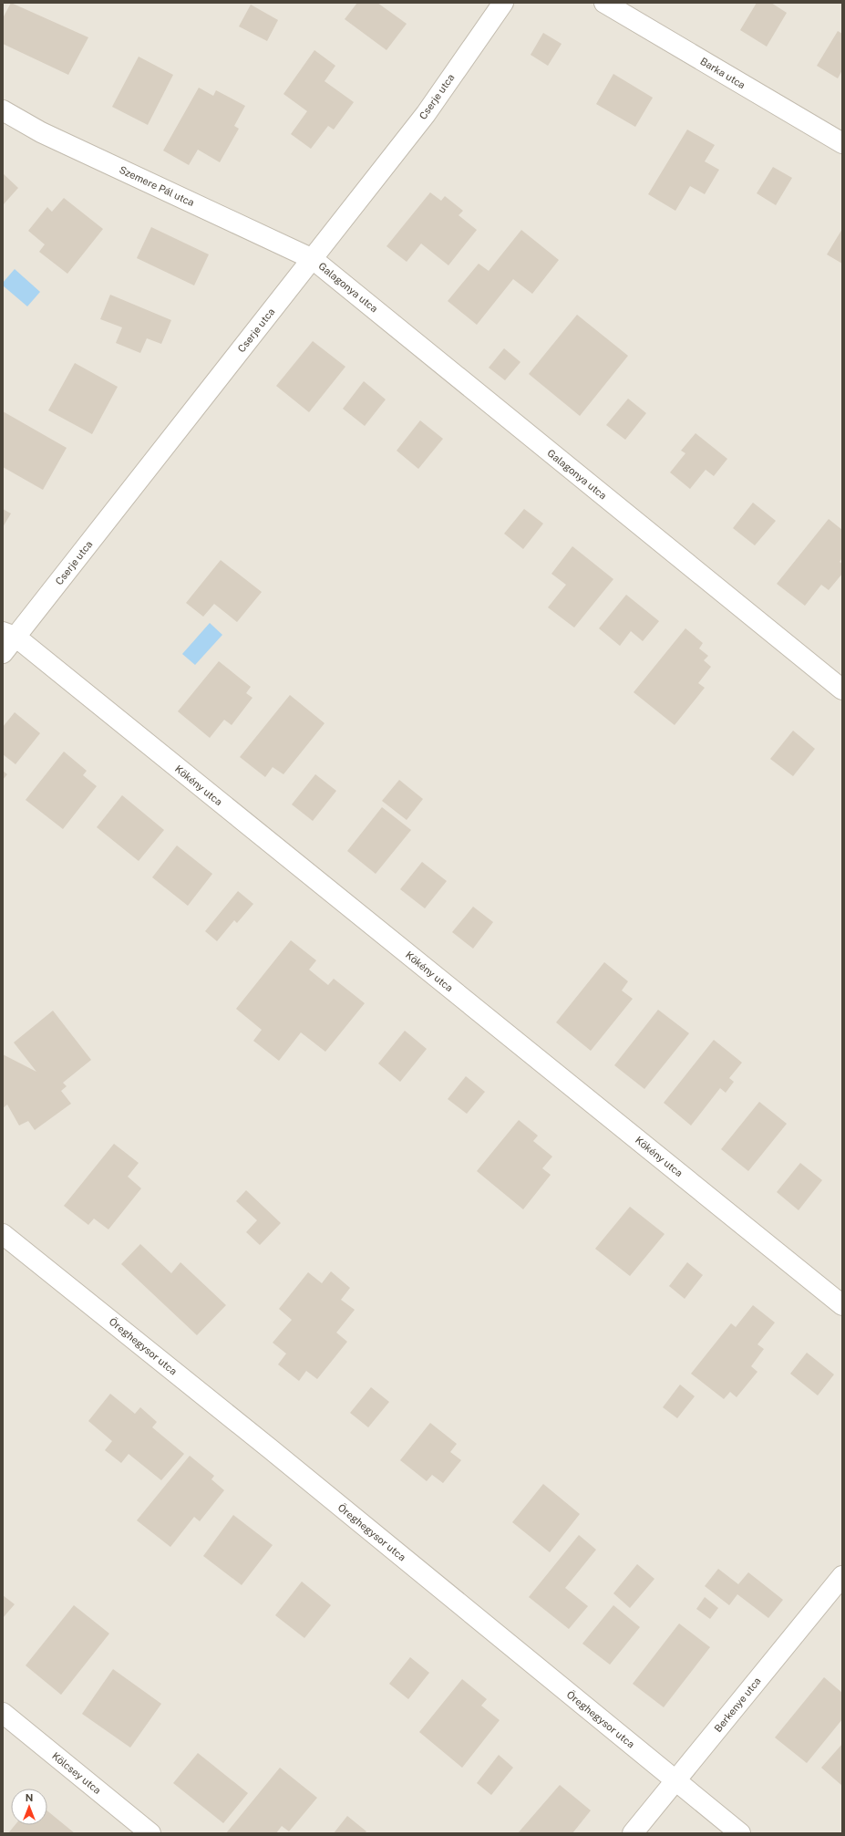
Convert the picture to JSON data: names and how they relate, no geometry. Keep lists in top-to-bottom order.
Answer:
{
  "streets": {
    "street": [
      "Barka utca",
      "Cserje utca",
      "Szemere Pál utca",
      "Galagonya utca",
      "Kökény utca",
      "Öreghegysor utca",
      "Berkenye utca",
      "Kölcsey utca"
    ]
  },
  "crossings": [
    ["Cserje utca", "Szemere Pál utca"],
    ["Cserje utca", "Galagonya utca"],
    ["Cserje utca", "Kökény utca"],
    ["Szemere Pál utca", "Galagonya utca"],
    ["Öreghegysor utca", "Berkenye utca"]
  ],
  "north": "top"
}
